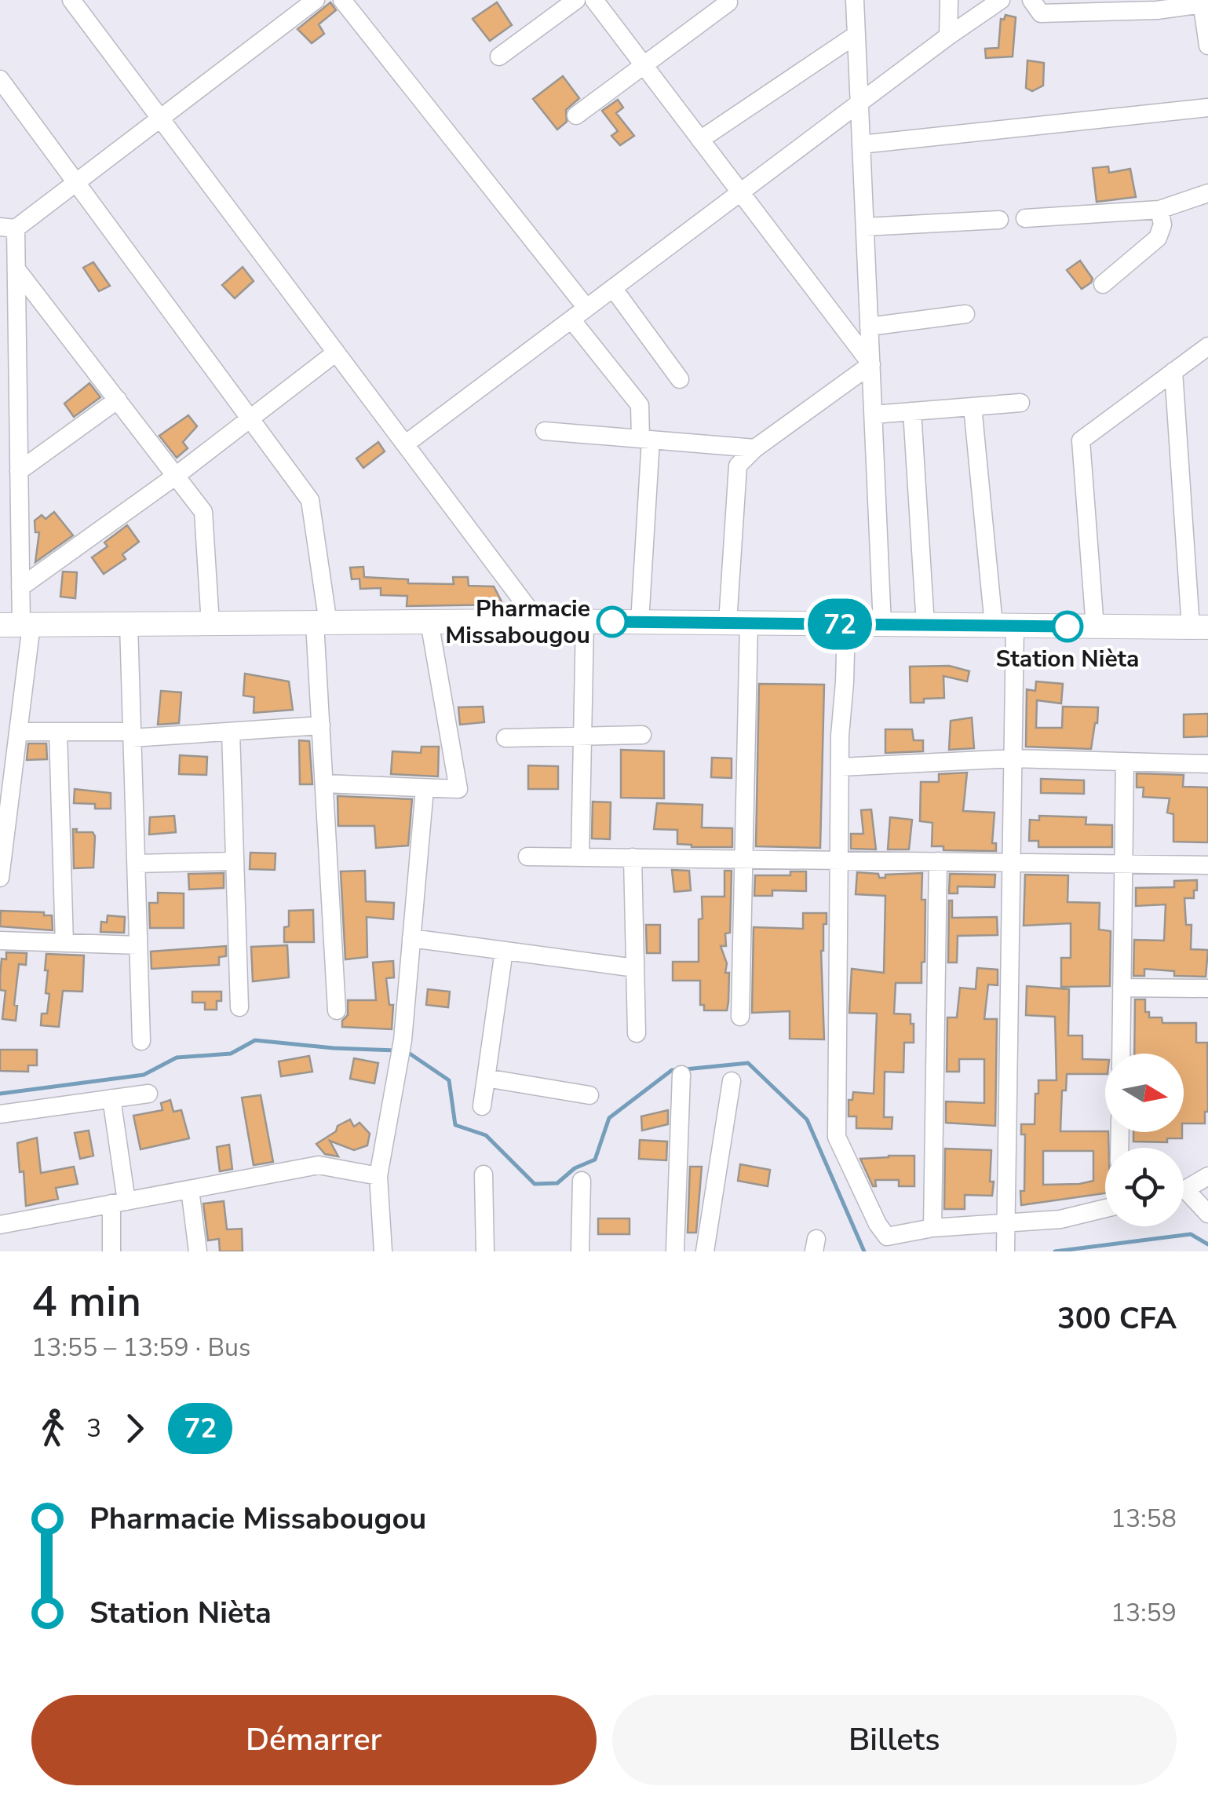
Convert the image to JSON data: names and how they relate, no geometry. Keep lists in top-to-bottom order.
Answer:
{
  "places": ["Pharmacie Missabougou", "Station Nièta"],
  "lines": ["bus line 72"],
  "north": "right",
  "page": {
    "on_map": "72",
    "heading": ["4 min", "13:55 – 13:59 · Bus", "300 CFA"],
    "legs": ["3", "72"],
    "list": [
      {
        "name": "Pharmacie Missabougou",
        "value": "13:58"
      },
      {
        "name": "Station Nièta",
        "value": "13:59"
      }
    ],
    "buttons": ["Démarrer", "Billets"]
  }
}
